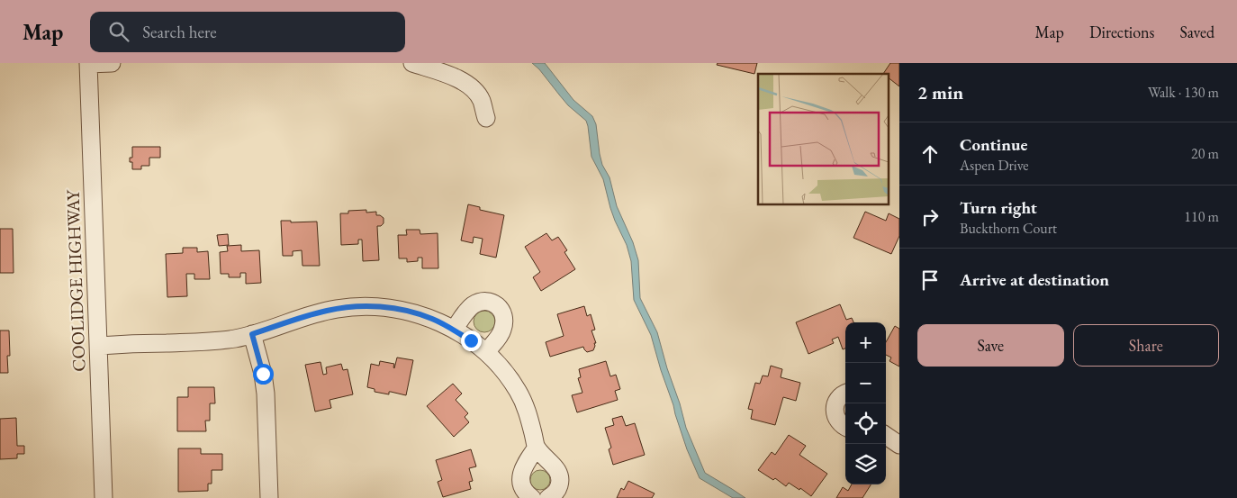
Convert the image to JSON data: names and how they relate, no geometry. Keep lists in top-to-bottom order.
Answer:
{
  "streets": {
    "street": ["COOLIDGE HIGHWAY"]
  },
  "page": {
    "header": "Map",
    "search": "Search here",
    "nav": ["Map", "Directions", "Saved"],
    "heading": ["2 min", "Walk · 130 m"],
    "list": [
      ["Continue", "Aspen Drive", "20 m"],
      ["Turn right", "Buckthorn Court", "110 m"],
      "Arrive at destination"
    ],
    "buttons": ["Save", "Share"],
    "map_buttons": ["+", "−"]
  }
}
